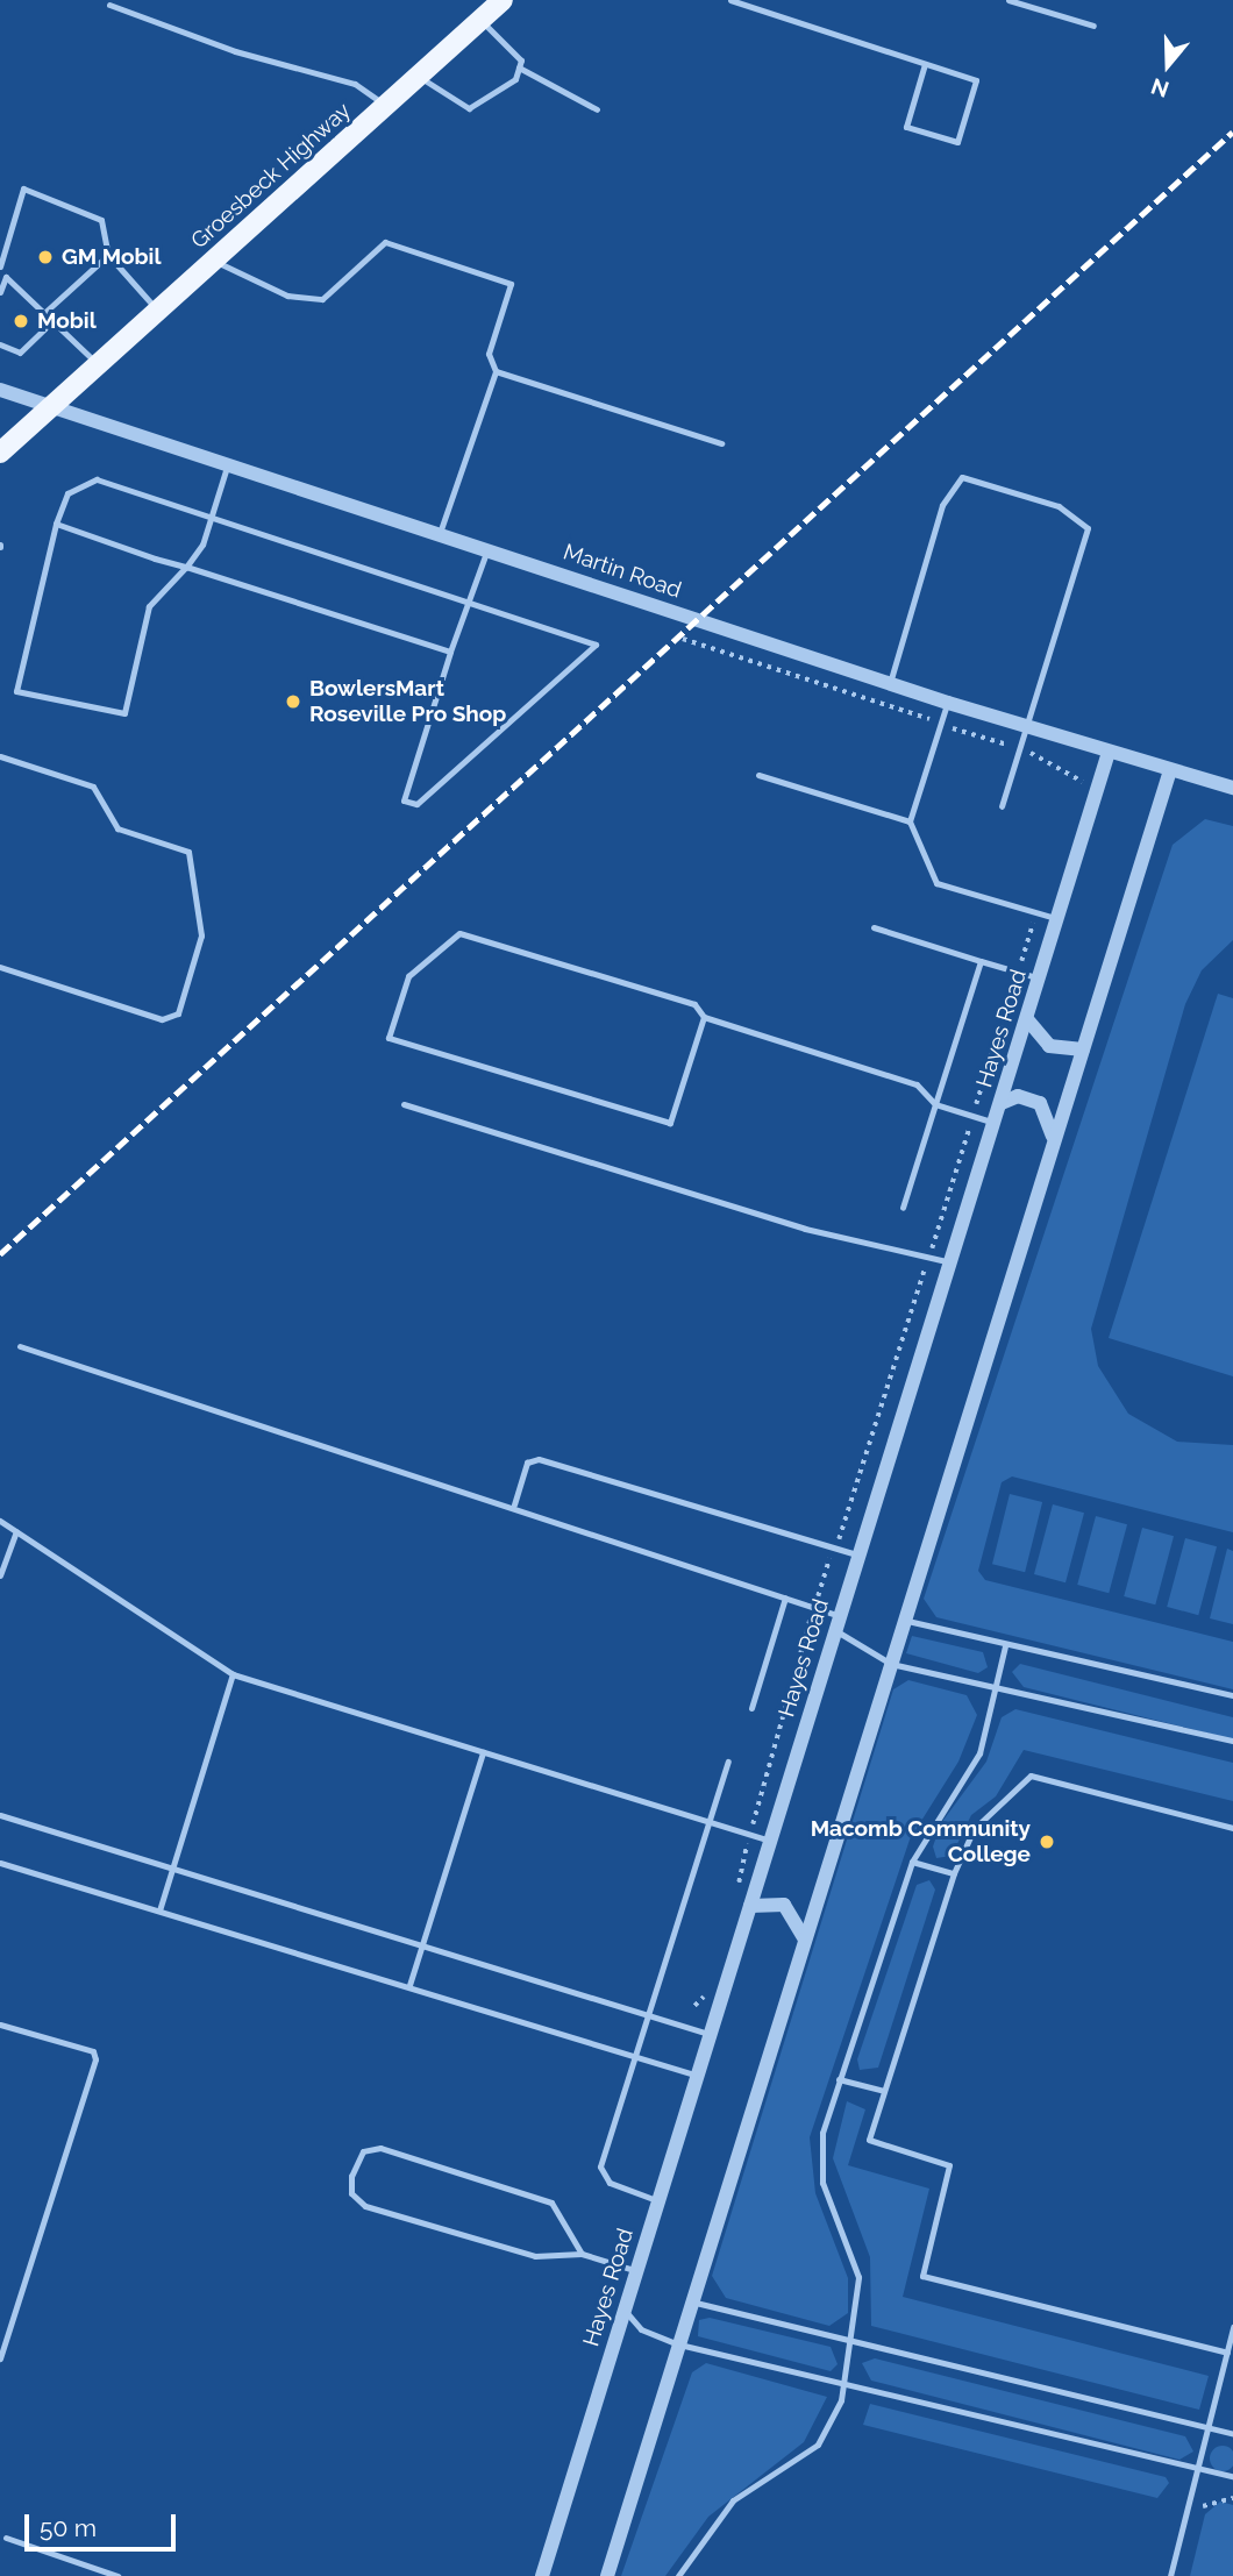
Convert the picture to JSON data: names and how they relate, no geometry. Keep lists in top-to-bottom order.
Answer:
{
  "streets": {
    "main road": ["Groesbeck Highway"],
    "street": ["Martin Road", "Hayes Road"]
  },
  "crossings": [
    ["Groesbeck Highway", "Martin Road"],
    ["Martin Road", "Hayes Road"]
  ],
  "places": [
    "GM Mobil",
    "Mobil",
    "BowlersMart Roseville Pro Shop",
    "Macomb Community College"
  ],
  "scale_bar": "50 m",
  "north": "bottom"
}
